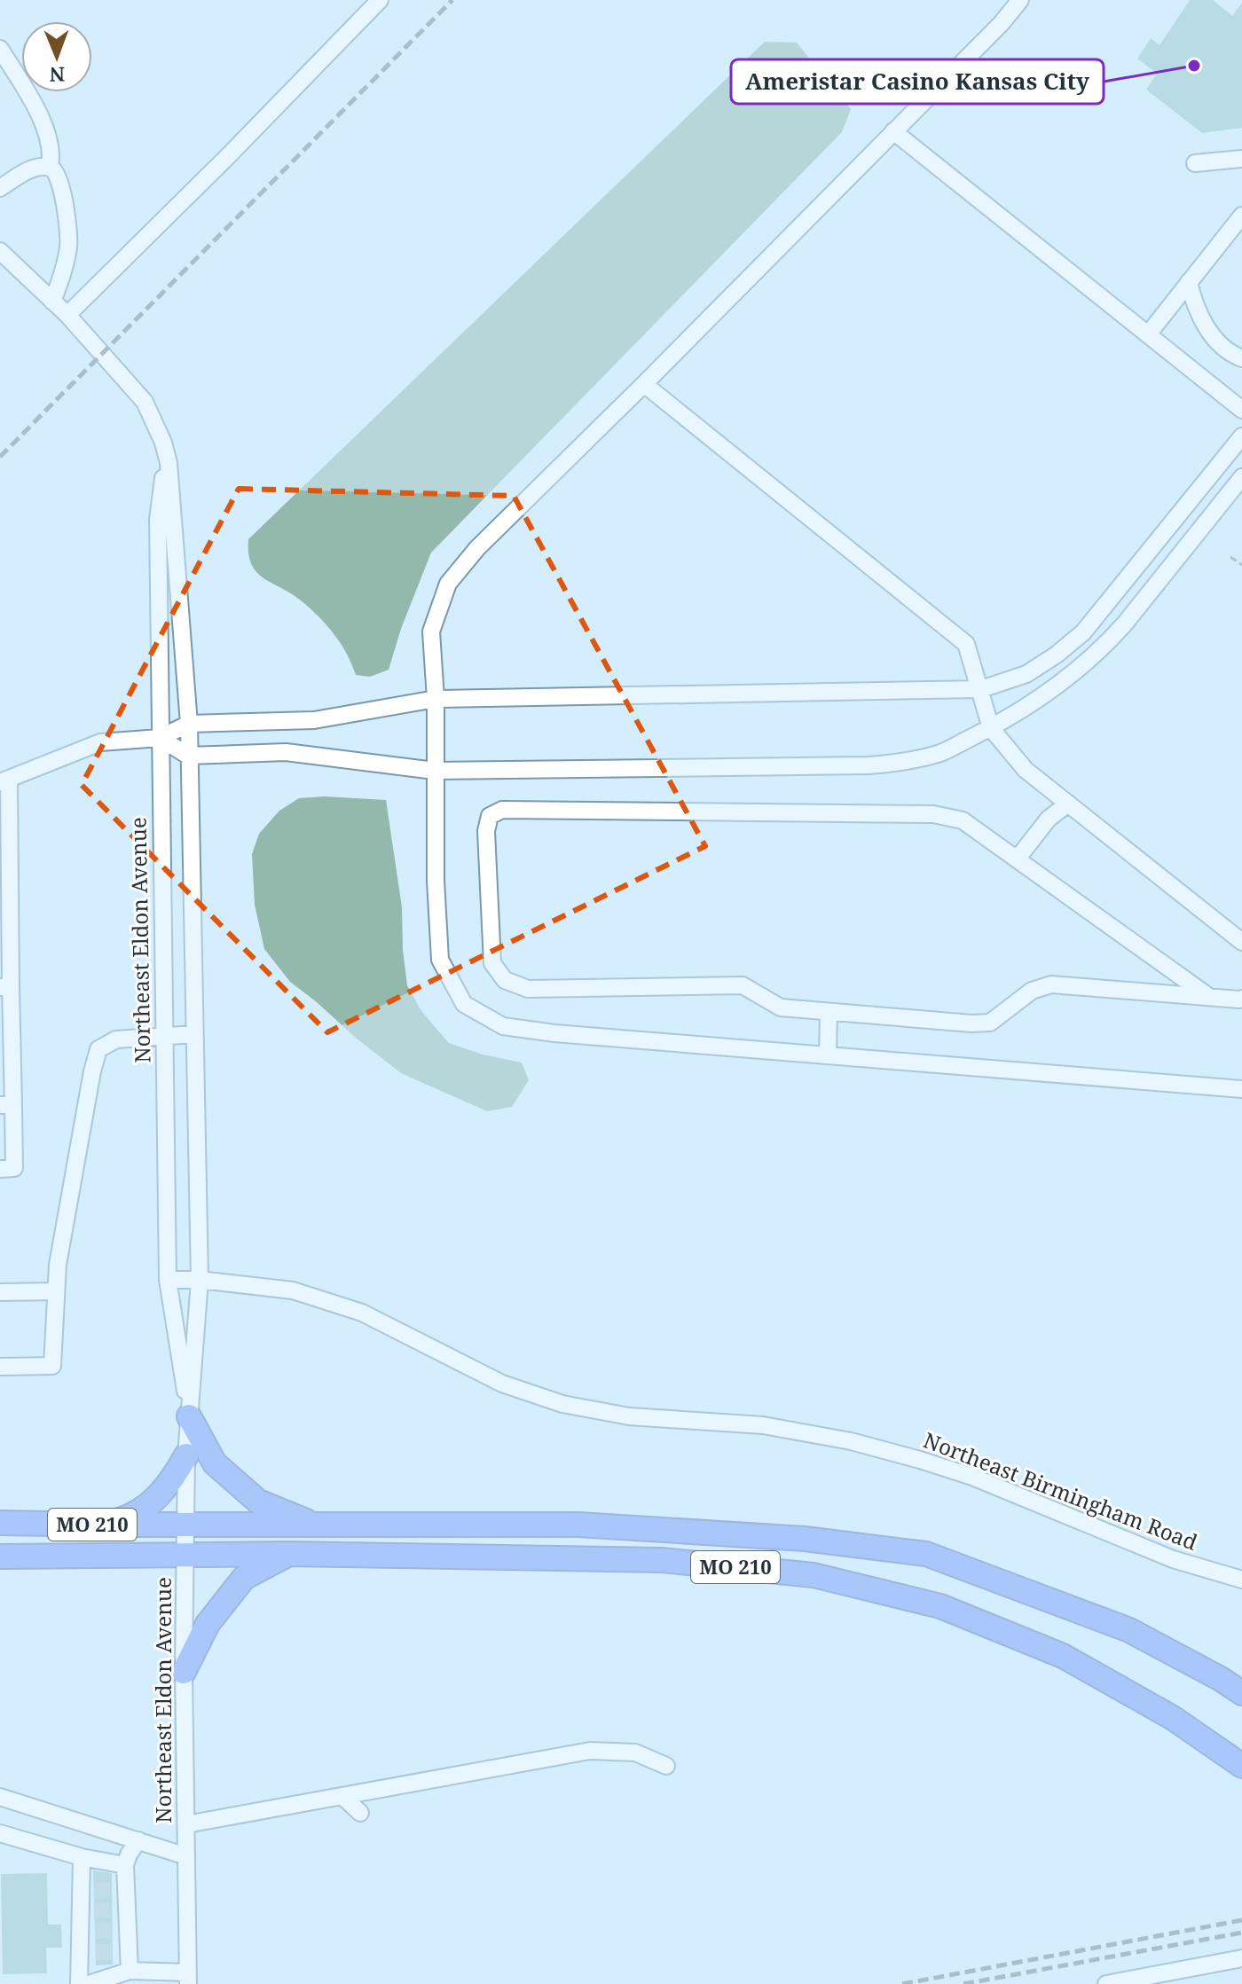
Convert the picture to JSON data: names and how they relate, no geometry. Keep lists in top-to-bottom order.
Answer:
{
  "streets": {
    "highway": ["MO 210"],
    "street": ["Northeast Eldon Avenue", "Northeast Birmingham Road"]
  },
  "crossings": [
    ["Northeast Eldon Avenue", "Northeast Birmingham Road"],
    ["Northeast Eldon Avenue", "MO 210"]
  ],
  "places": ["Ameristar Casino Kansas City"],
  "north": "bottom"
}
